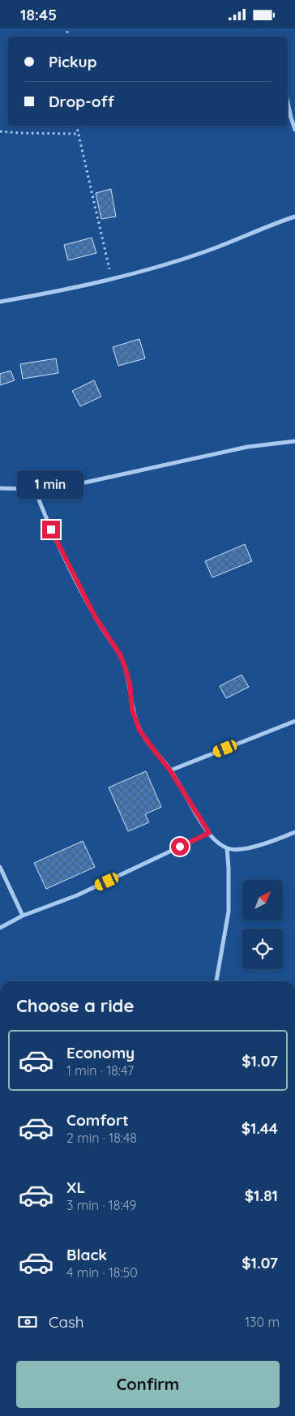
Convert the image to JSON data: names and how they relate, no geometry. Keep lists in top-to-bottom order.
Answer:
{
  "north": "top right",
  "page": {
    "status": "18:45",
    "banner": ["Pickup", "Drop-off"],
    "bubble": "1 min",
    "heading": "Choose a ride",
    "list": [
      {
        "name": "Economy",
        "note": "1 min · 18:47",
        "value": "$1.07"
      },
      {
        "name": "Comfort",
        "note": "2 min · 18:48",
        "value": "$1.44"
      },
      {
        "name": "XL",
        "note": "3 min · 18:49",
        "value": "$1.81"
      },
      {
        "name": "Black",
        "note": "4 min · 18:50",
        "value": "$1.07"
      }
    ],
    "pay": ["Cash", "130 m"],
    "buttons": "Confirm"
  }
}
